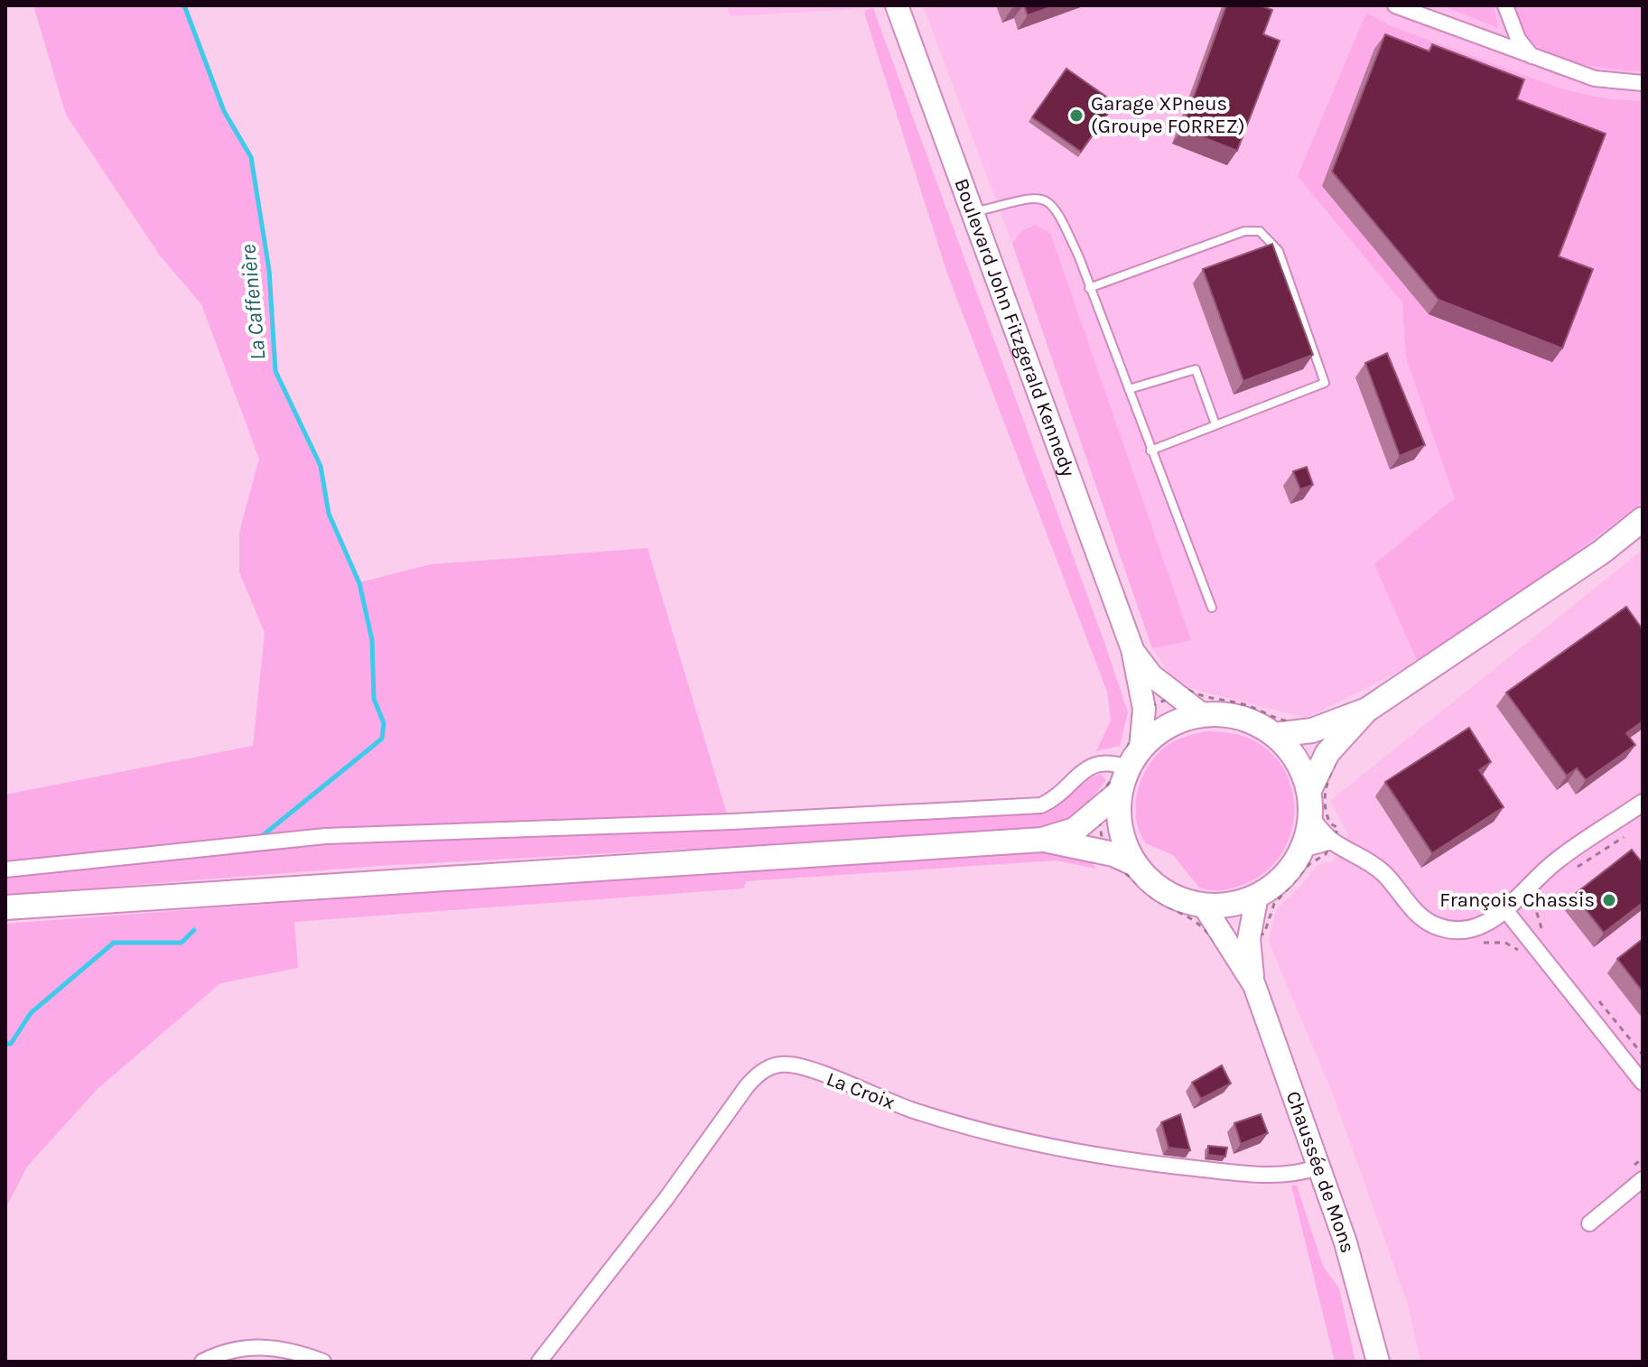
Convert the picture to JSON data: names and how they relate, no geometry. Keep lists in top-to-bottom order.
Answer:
{
  "streets": {
    "main road": ["Boulevard John Fitzgerald Kennedy", "Chaussée de Mons"],
    "street": ["La Croix"]
  },
  "crossings": [
    ["Boulevard John Fitzgerald Kennedy", "Chaussée de Mons"],
    ["La Croix", "Chaussée de Mons"]
  ],
  "water": ["La Caffenière"],
  "places": ["Garage XPneus (Groupe FORREZ)", "François Chassis"]
}
